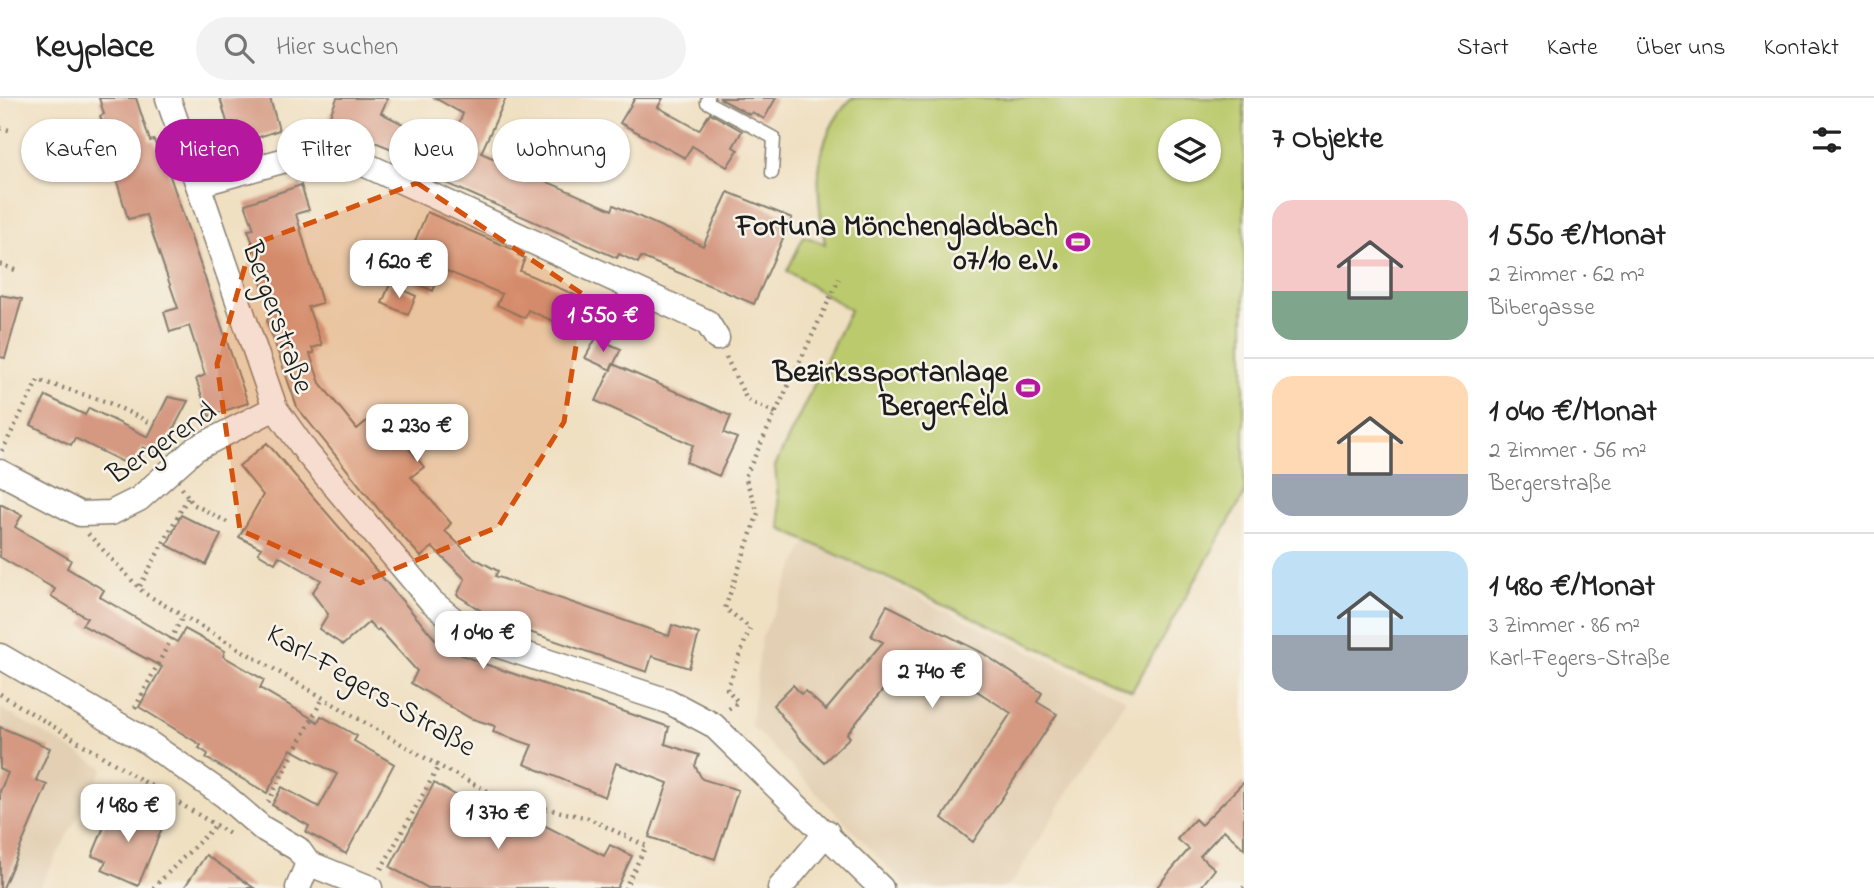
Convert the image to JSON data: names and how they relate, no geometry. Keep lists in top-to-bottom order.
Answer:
{
  "streets": {
    "street": ["Bergerstraße", "Bergerend"],
    "path": ["Karl-Fegers-Straße"]
  },
  "crossings": [
    ["Bergerstraße", "Bergerend"]
  ],
  "places": {
    "sports": ["Fortuna Mönchengladbach 07/10 e.V.", "Bezirkssportanlage Bergerfeld"]
  },
  "page": {
    "header": "Keyplace",
    "search": "Hier suchen",
    "nav": [
      "Start",
      "Karte",
      "Über uns",
      "Kontakt"
    ],
    "heading": "7 Objekte",
    "chip": [
      "Kaufen",
      "Mieten",
      "Filter",
      "Neu",
      "Wohnung"
    ],
    "list": [
      {
        "name": "1 550 €/Monat",
        "note": "2 Zimmer · 62 m² · Bibergasse"
      },
      {
        "name": "1 040 €/Monat",
        "note": "2 Zimmer · 56 m² · Bergerstraße"
      },
      {
        "name": "1 480 €/Monat",
        "note": "3 Zimmer · 86 m² · Karl-Fegers-Straße"
      }
    ],
    "price": [
      "1 620 €",
      "1 550 €",
      "2 230 €",
      "1 040 €",
      "2 740 €",
      "1 480 €",
      "1 370 €"
    ]
  }
}
